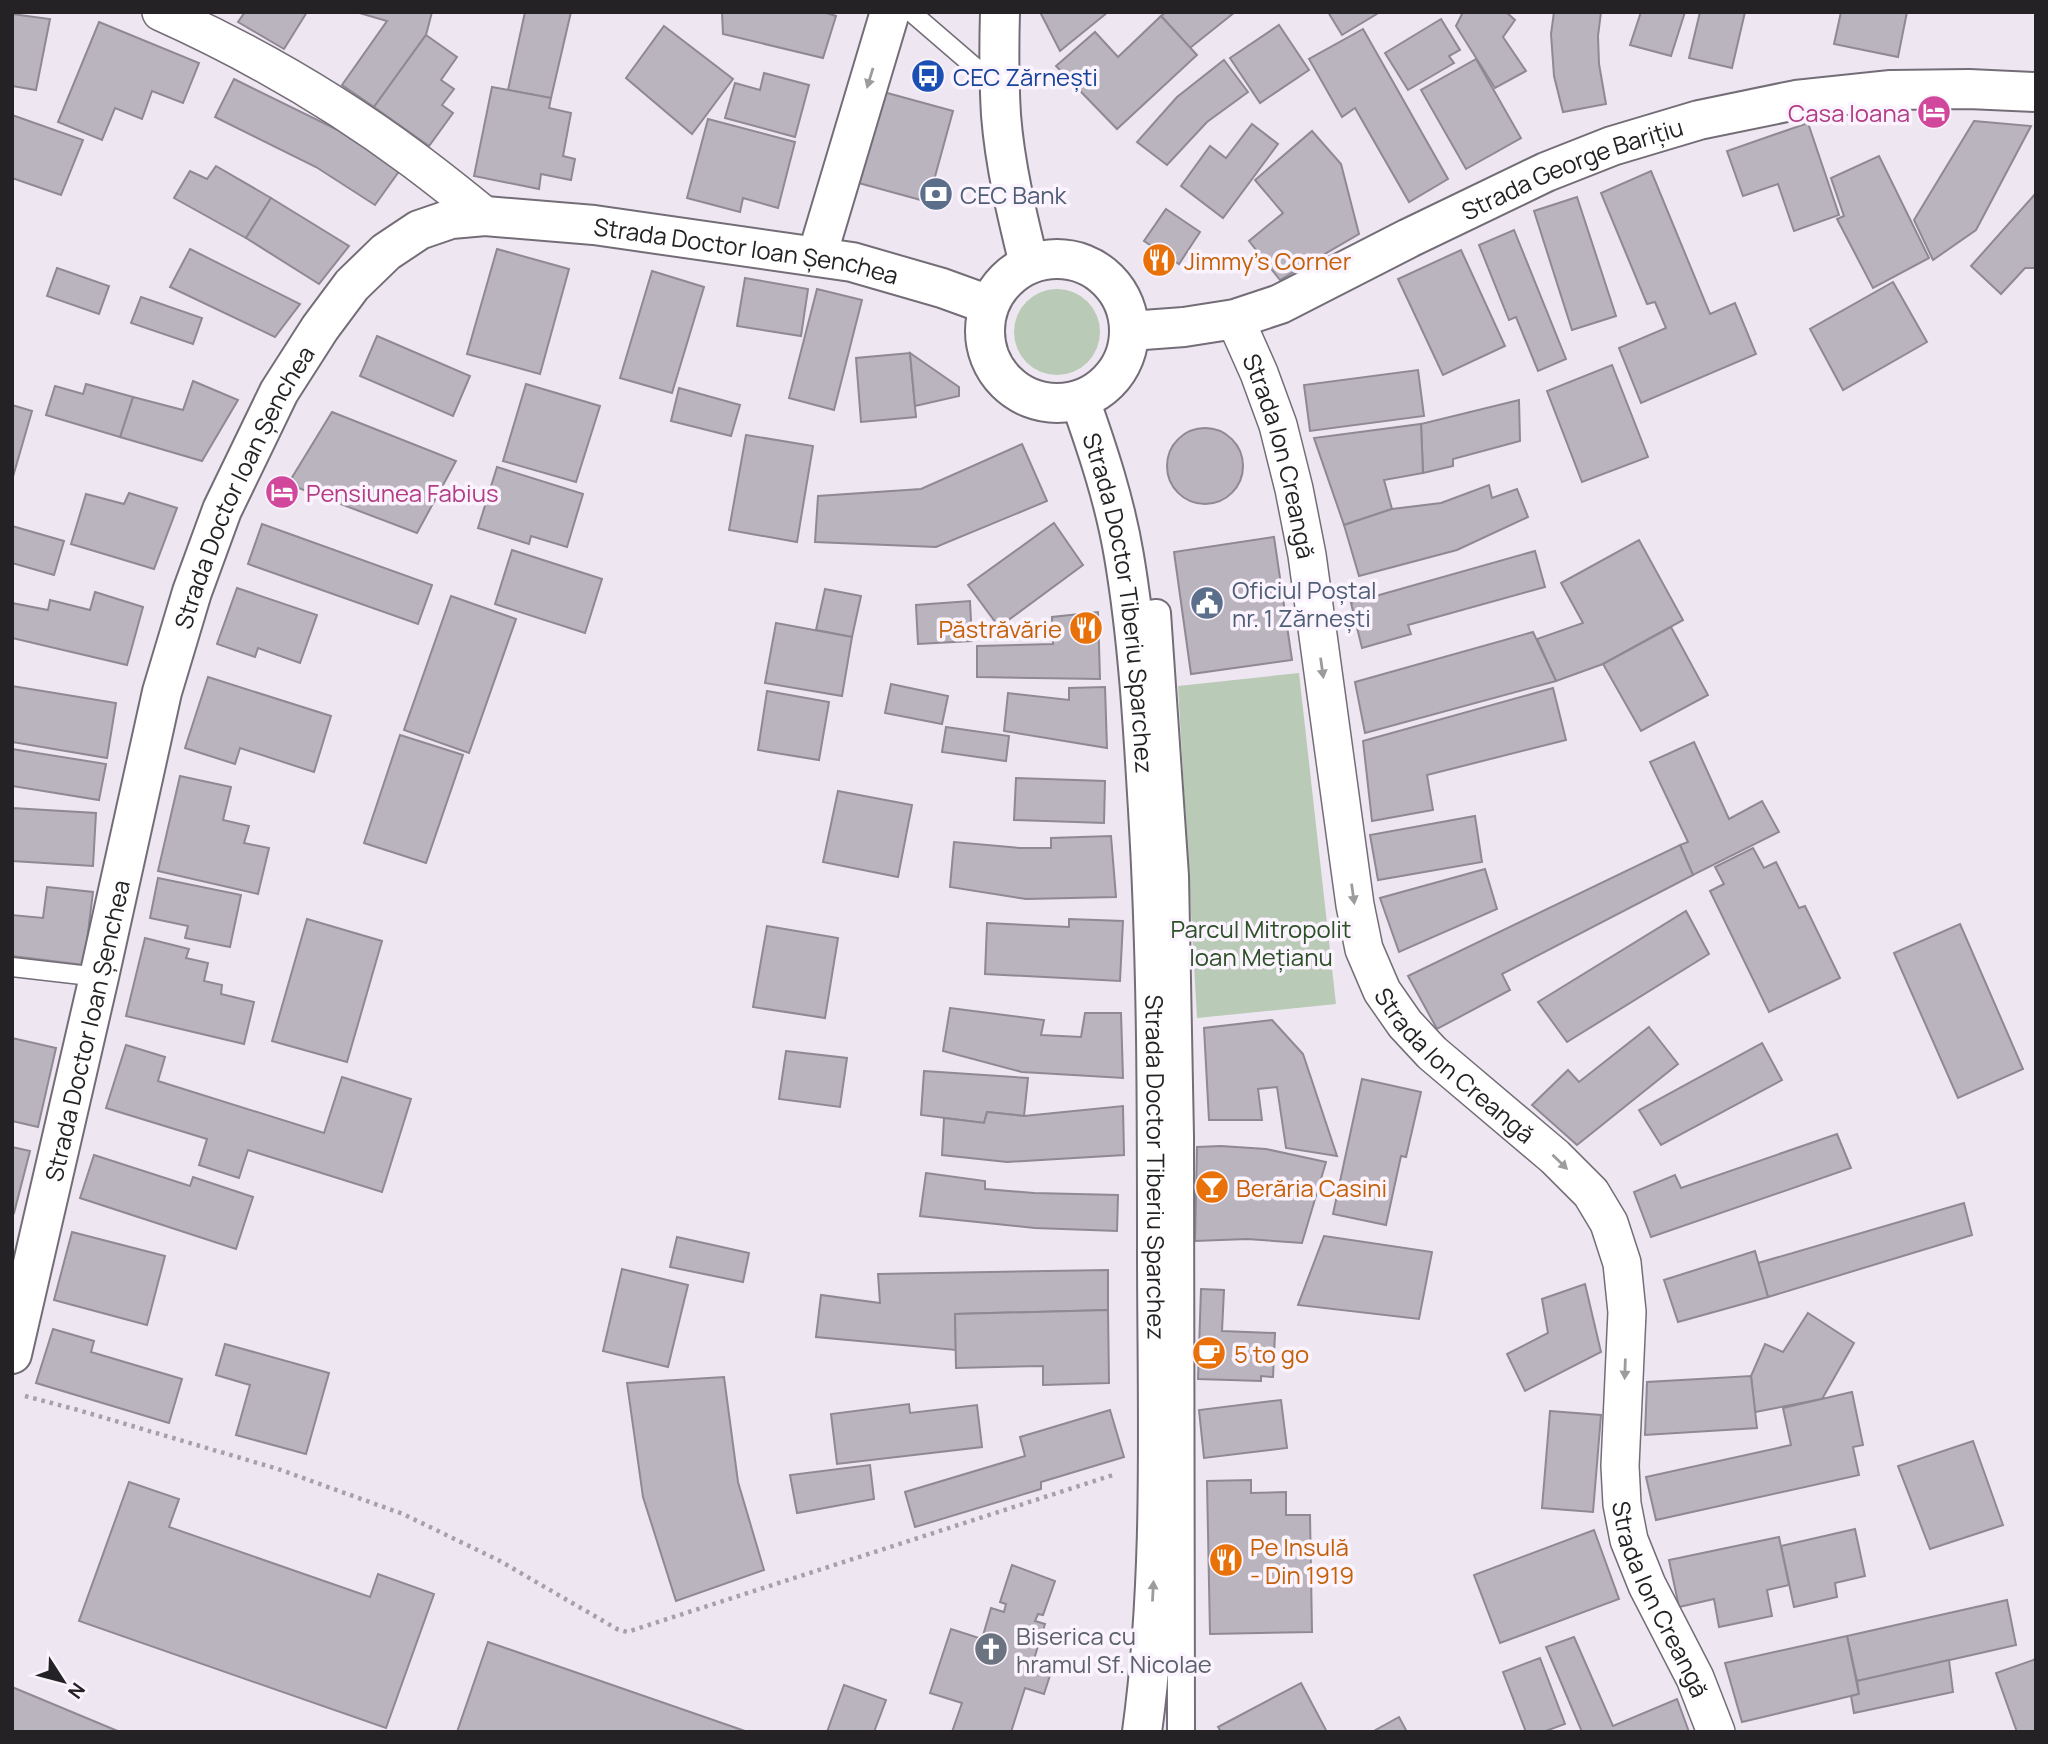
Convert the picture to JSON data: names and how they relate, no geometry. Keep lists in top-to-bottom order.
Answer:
{
  "streets": {
    "main road": ["Strada George Barițiu", "Strada Doctor Ioan Șenchea", "Strada Doctor Tiberiu Sparchez"],
    "street": ["Strada Ion Creangă"]
  },
  "crossings": [
    ["Strada George Barițiu", "Strada Doctor Ioan Șenchea"],
    ["Strada George Barițiu", "Strada Ion Creangă"],
    ["Strada George Barițiu", "Strada Doctor Tiberiu Sparchez"],
    ["Strada Doctor Ioan Șenchea", "Strada Doctor Tiberiu Sparchez"]
  ],
  "parks": ["Parcul Mitropolit Ioan Mețianu"],
  "places": {
    "bus stop": ["CEC Zărnești"],
    "hotel": ["Casa Ioana", "Pensiunea Fabius"],
    "bank": ["CEC Bank"],
    "restaurant": ["Jimmy’s Corner", "Păstrăvărie", "Pe Insulă - Din 1919"],
    "public building": ["Oficiul Poștal nr. 1 Zărnești"],
    "bar": ["Berăria Casini"],
    "cafe": ["5 to go"],
    "church": ["Biserica cu hramul Sf. Nicolae"]
  },
  "north": "bottom right"
}
